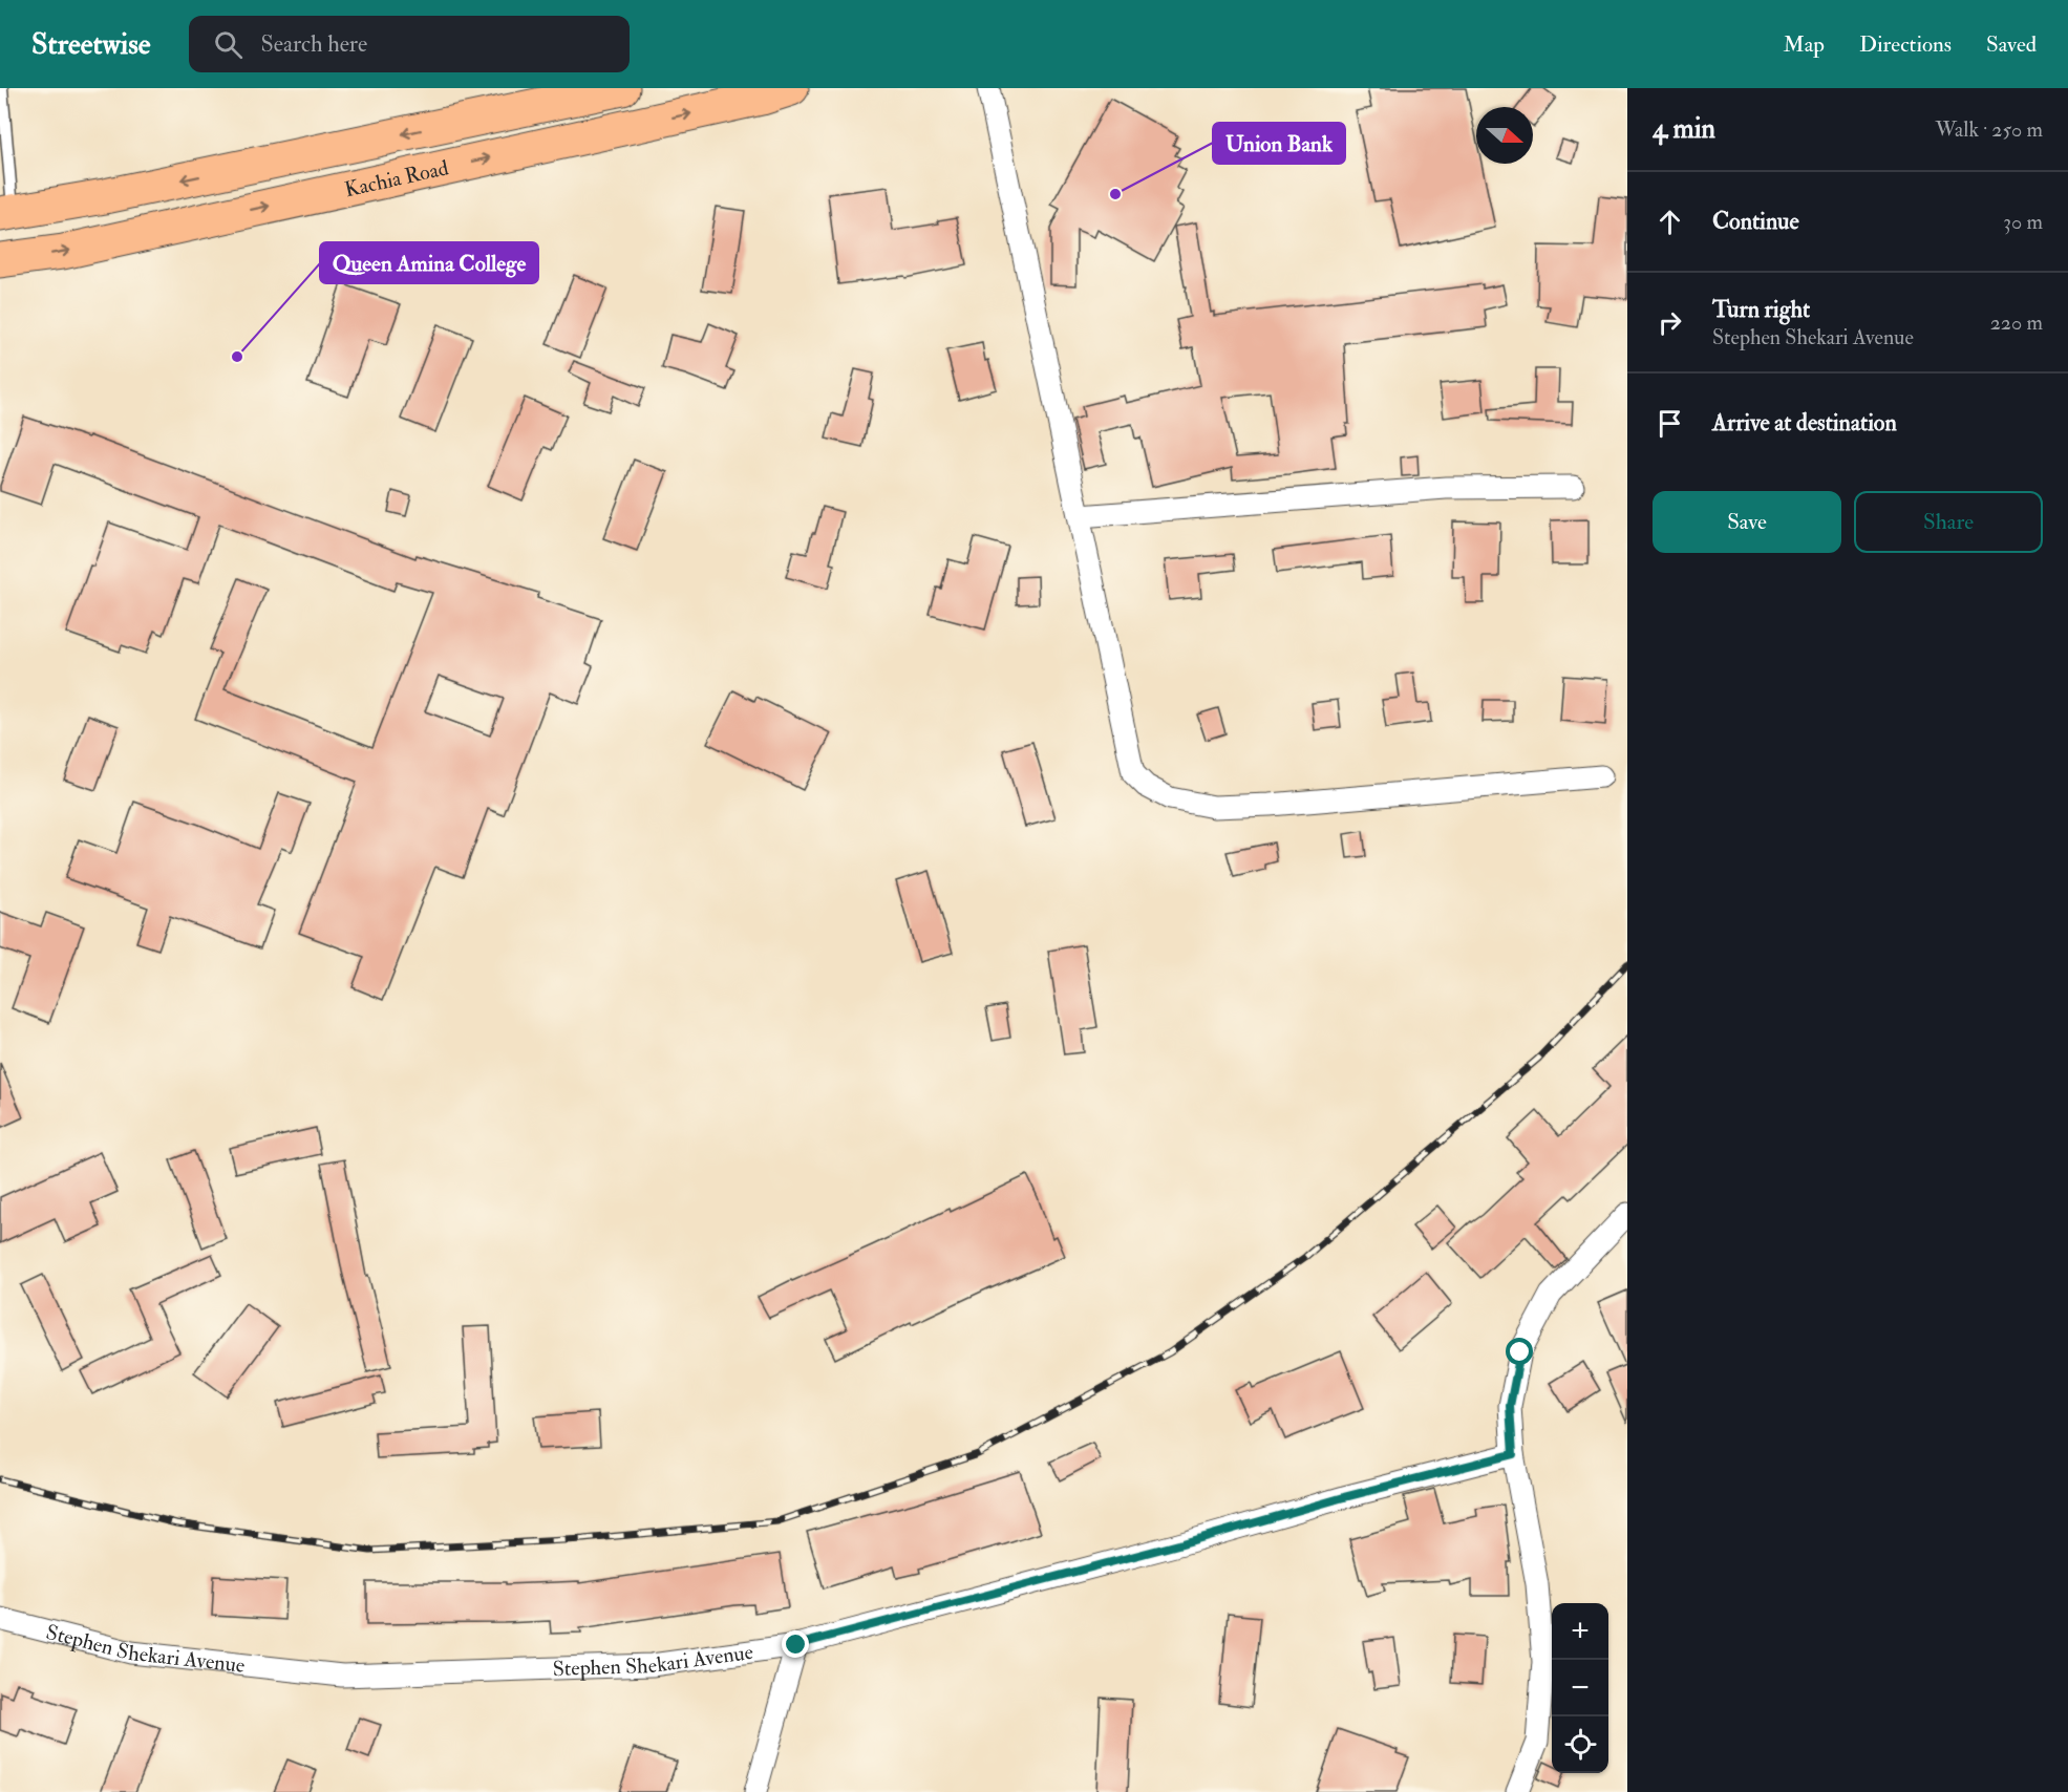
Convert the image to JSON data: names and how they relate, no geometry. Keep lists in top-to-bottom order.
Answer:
{
  "streets": {
    "main road": ["Kachia Road"],
    "street": ["Stephen Shekari Avenue"]
  },
  "places": ["Union Bank", "Queen Amina College"],
  "north": "right",
  "page": {
    "header": "Streetwise",
    "search": "Search here",
    "nav": ["Map", "Directions", "Saved"],
    "heading": ["4 min", "Walk · 250 m"],
    "list": [
      ["Continue", "30 m"],
      ["Turn right", "Stephen Shekari Avenue", "220 m"],
      "Arrive at destination"
    ],
    "buttons": ["Save", "Share"],
    "map_buttons": ["+", "−"]
  }
}
